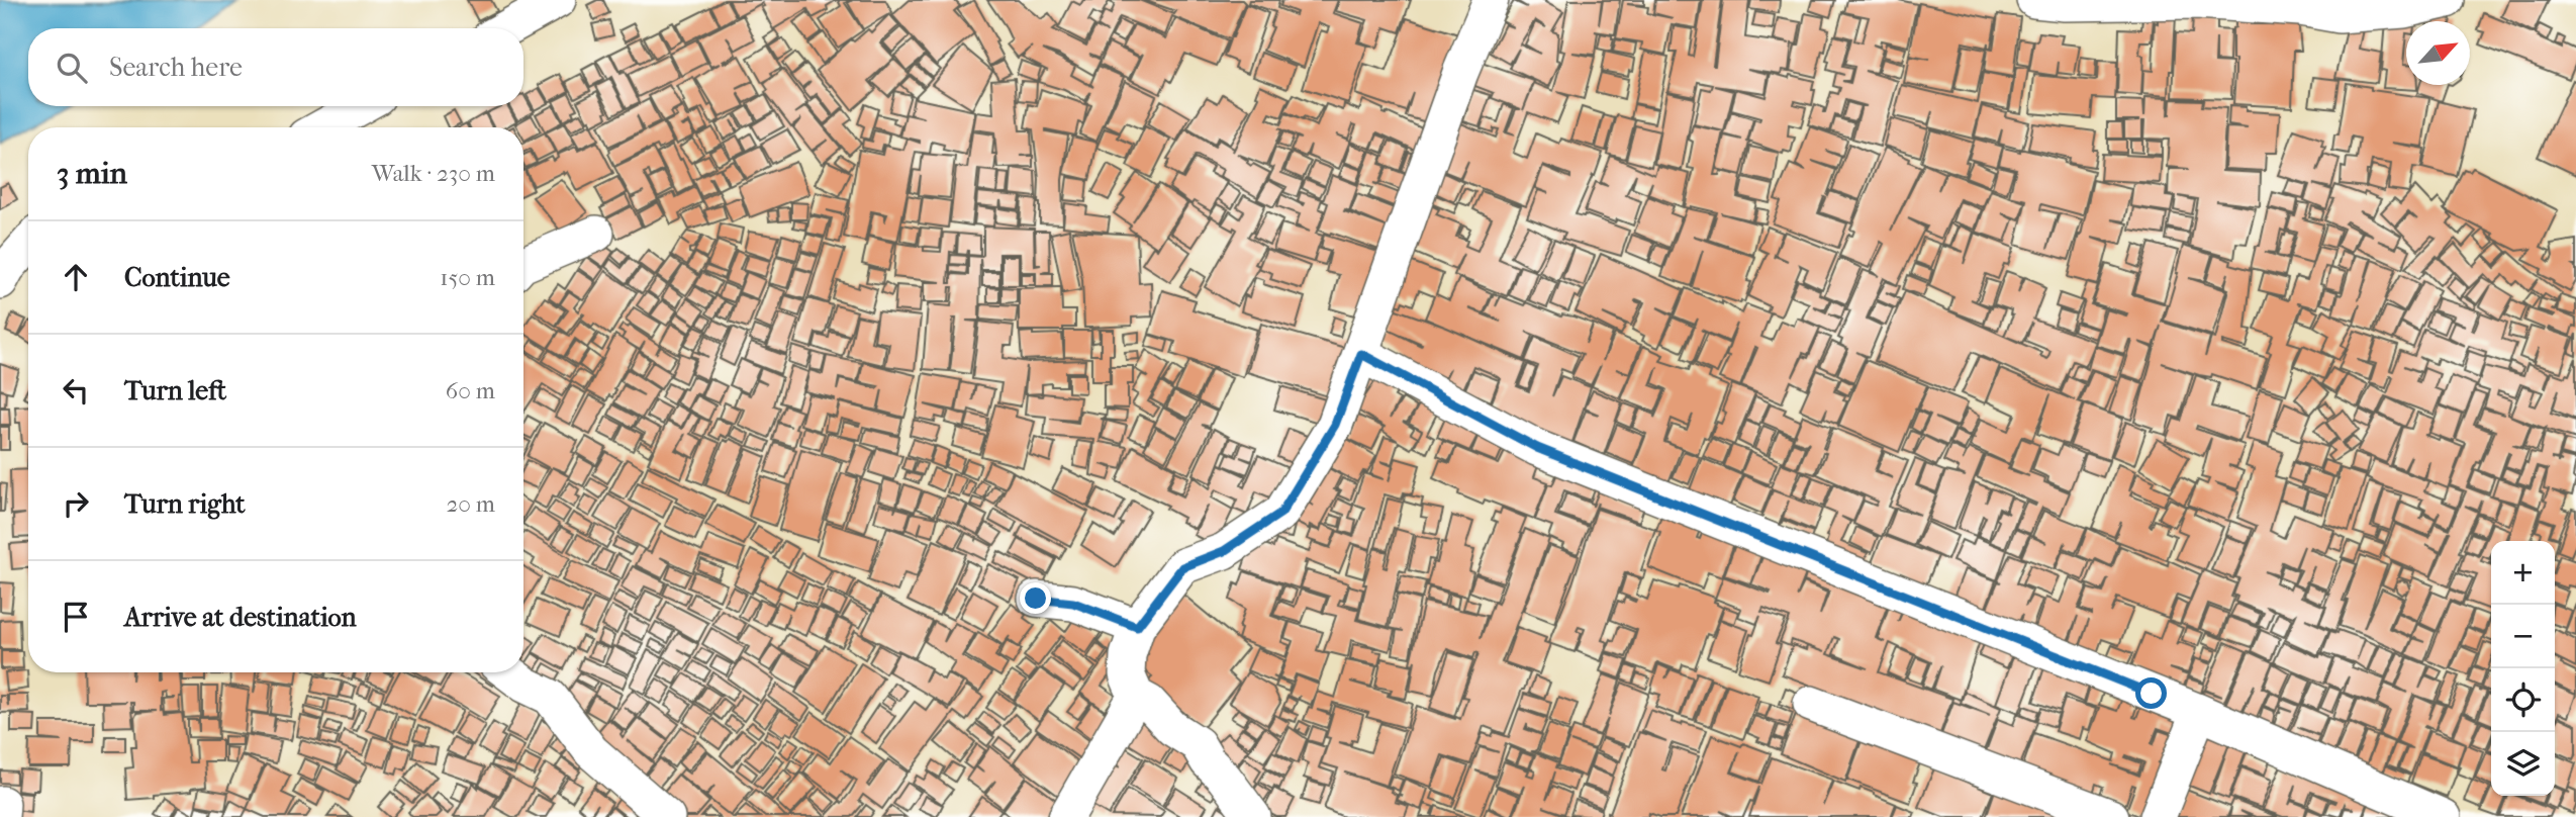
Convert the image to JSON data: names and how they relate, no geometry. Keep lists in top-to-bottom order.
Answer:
{
  "north": "top right",
  "page": {
    "search": "Search here",
    "heading": ["3 min", "Walk · 230 m"],
    "list": [
      ["Continue", "150 m"],
      ["Turn left", "60 m"],
      ["Turn right", "20 m"],
      "Arrive at destination"
    ],
    "map_buttons": ["+", "−"]
  }
}
